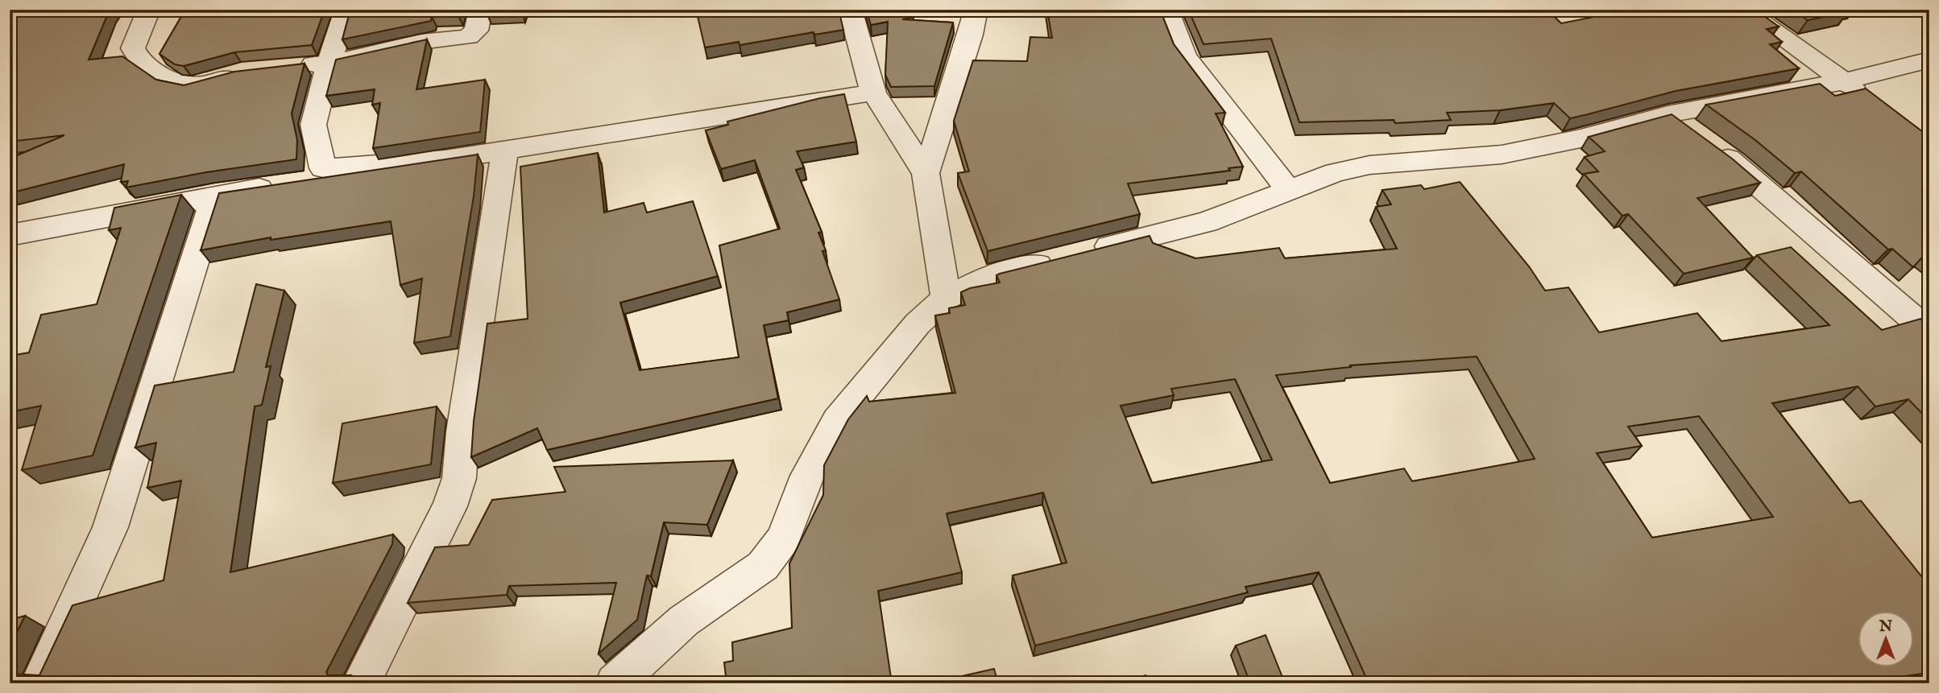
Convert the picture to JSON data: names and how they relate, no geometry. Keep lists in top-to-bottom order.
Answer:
{
  "north": "top"
}
